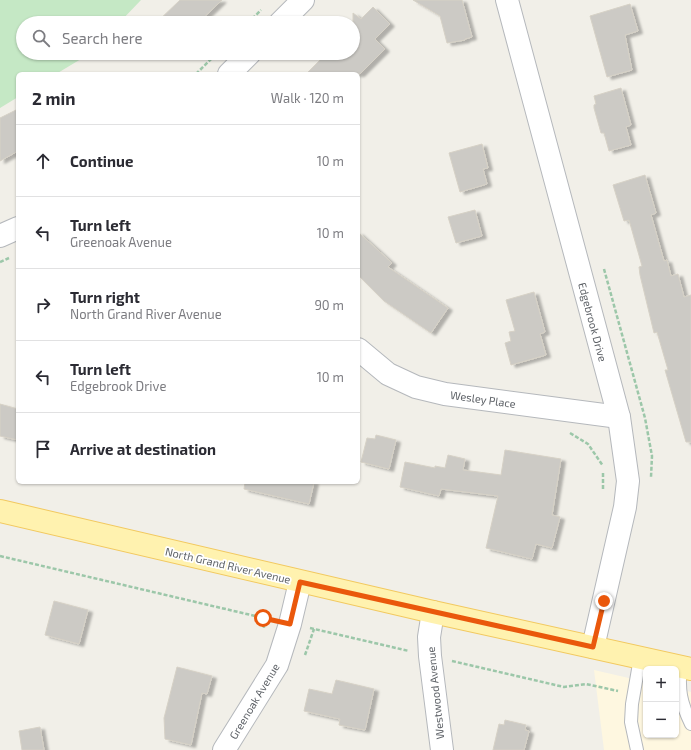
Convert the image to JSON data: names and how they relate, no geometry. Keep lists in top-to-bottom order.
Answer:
{
  "streets": {
    "main road": ["North Grand River Avenue"],
    "street": [
      "Edgebrook Drive",
      "Wesley Place",
      "Westwood Avenue",
      "Greenoak Avenue"
    ]
  },
  "crossings": [
    ["Edgebrook Drive", "Wesley Place"],
    ["Edgebrook Drive", "North Grand River Avenue"],
    ["North Grand River Avenue", "Westwood Avenue"],
    ["North Grand River Avenue", "Greenoak Avenue"]
  ],
  "page": {
    "search": "Search here",
    "heading": ["2 min", "Walk · 120 m"],
    "list": [
      ["Continue", "10 m"],
      ["Turn left", "Greenoak Avenue", "10 m"],
      ["Turn right", "North Grand River Avenue", "90 m"],
      ["Turn left", "Edgebrook Drive", "10 m"],
      "Arrive at destination"
    ],
    "map_buttons": ["+", "−"]
  }
}
